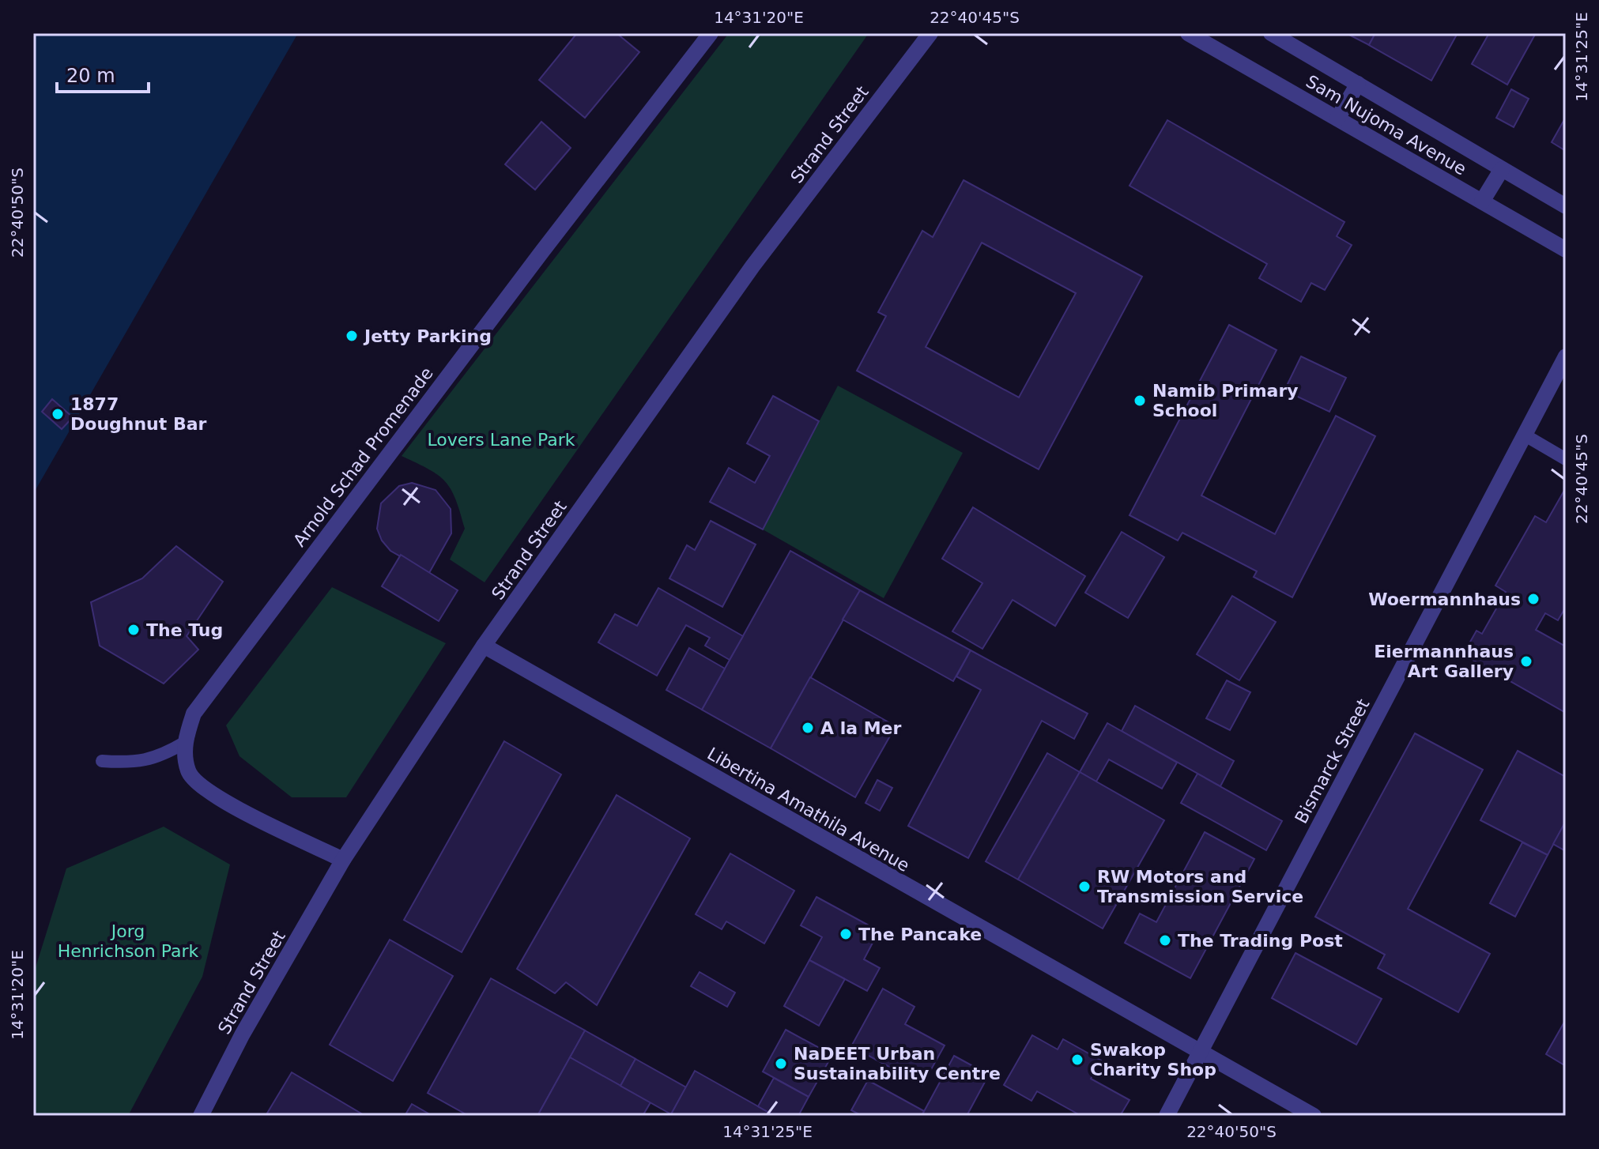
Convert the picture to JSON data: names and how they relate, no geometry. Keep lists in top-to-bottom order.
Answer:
{
  "streets": {
    "street": [
      "Sam Nujoma Avenue",
      "Strand Street",
      "Arnold Schad Promenade",
      "Bismarck Street",
      "Libertina Amathila Avenue"
    ]
  },
  "crossings": [
    ["Strand Street", "Arnold Schad Promenade"],
    ["Strand Street", "Libertina Amathila Avenue"],
    ["Bismarck Street", "Libertina Amathila Avenue"]
  ],
  "parks": ["Lovers Lane Park", "Jorg Henrichson Park"],
  "places": [
    "Jetty Parking",
    "Namib Primary School",
    "1877 Doughnut Bar",
    "Woermannhaus",
    "The Tug",
    "Eiermannhaus Art Gallery",
    "A la Mer",
    "RW Motors and Transmission Service",
    "The Pancake",
    "The Trading Post",
    "Swakop Charity Shop",
    "NaDEET Urban Sustainability Centre"
  ],
  "scale_bar": "20 m",
  "coordinates": [
    "14°31'20\"E",
    "22°40'45\"S",
    "14°31'25\"E",
    "22°40'50\"S"
  ]
}
